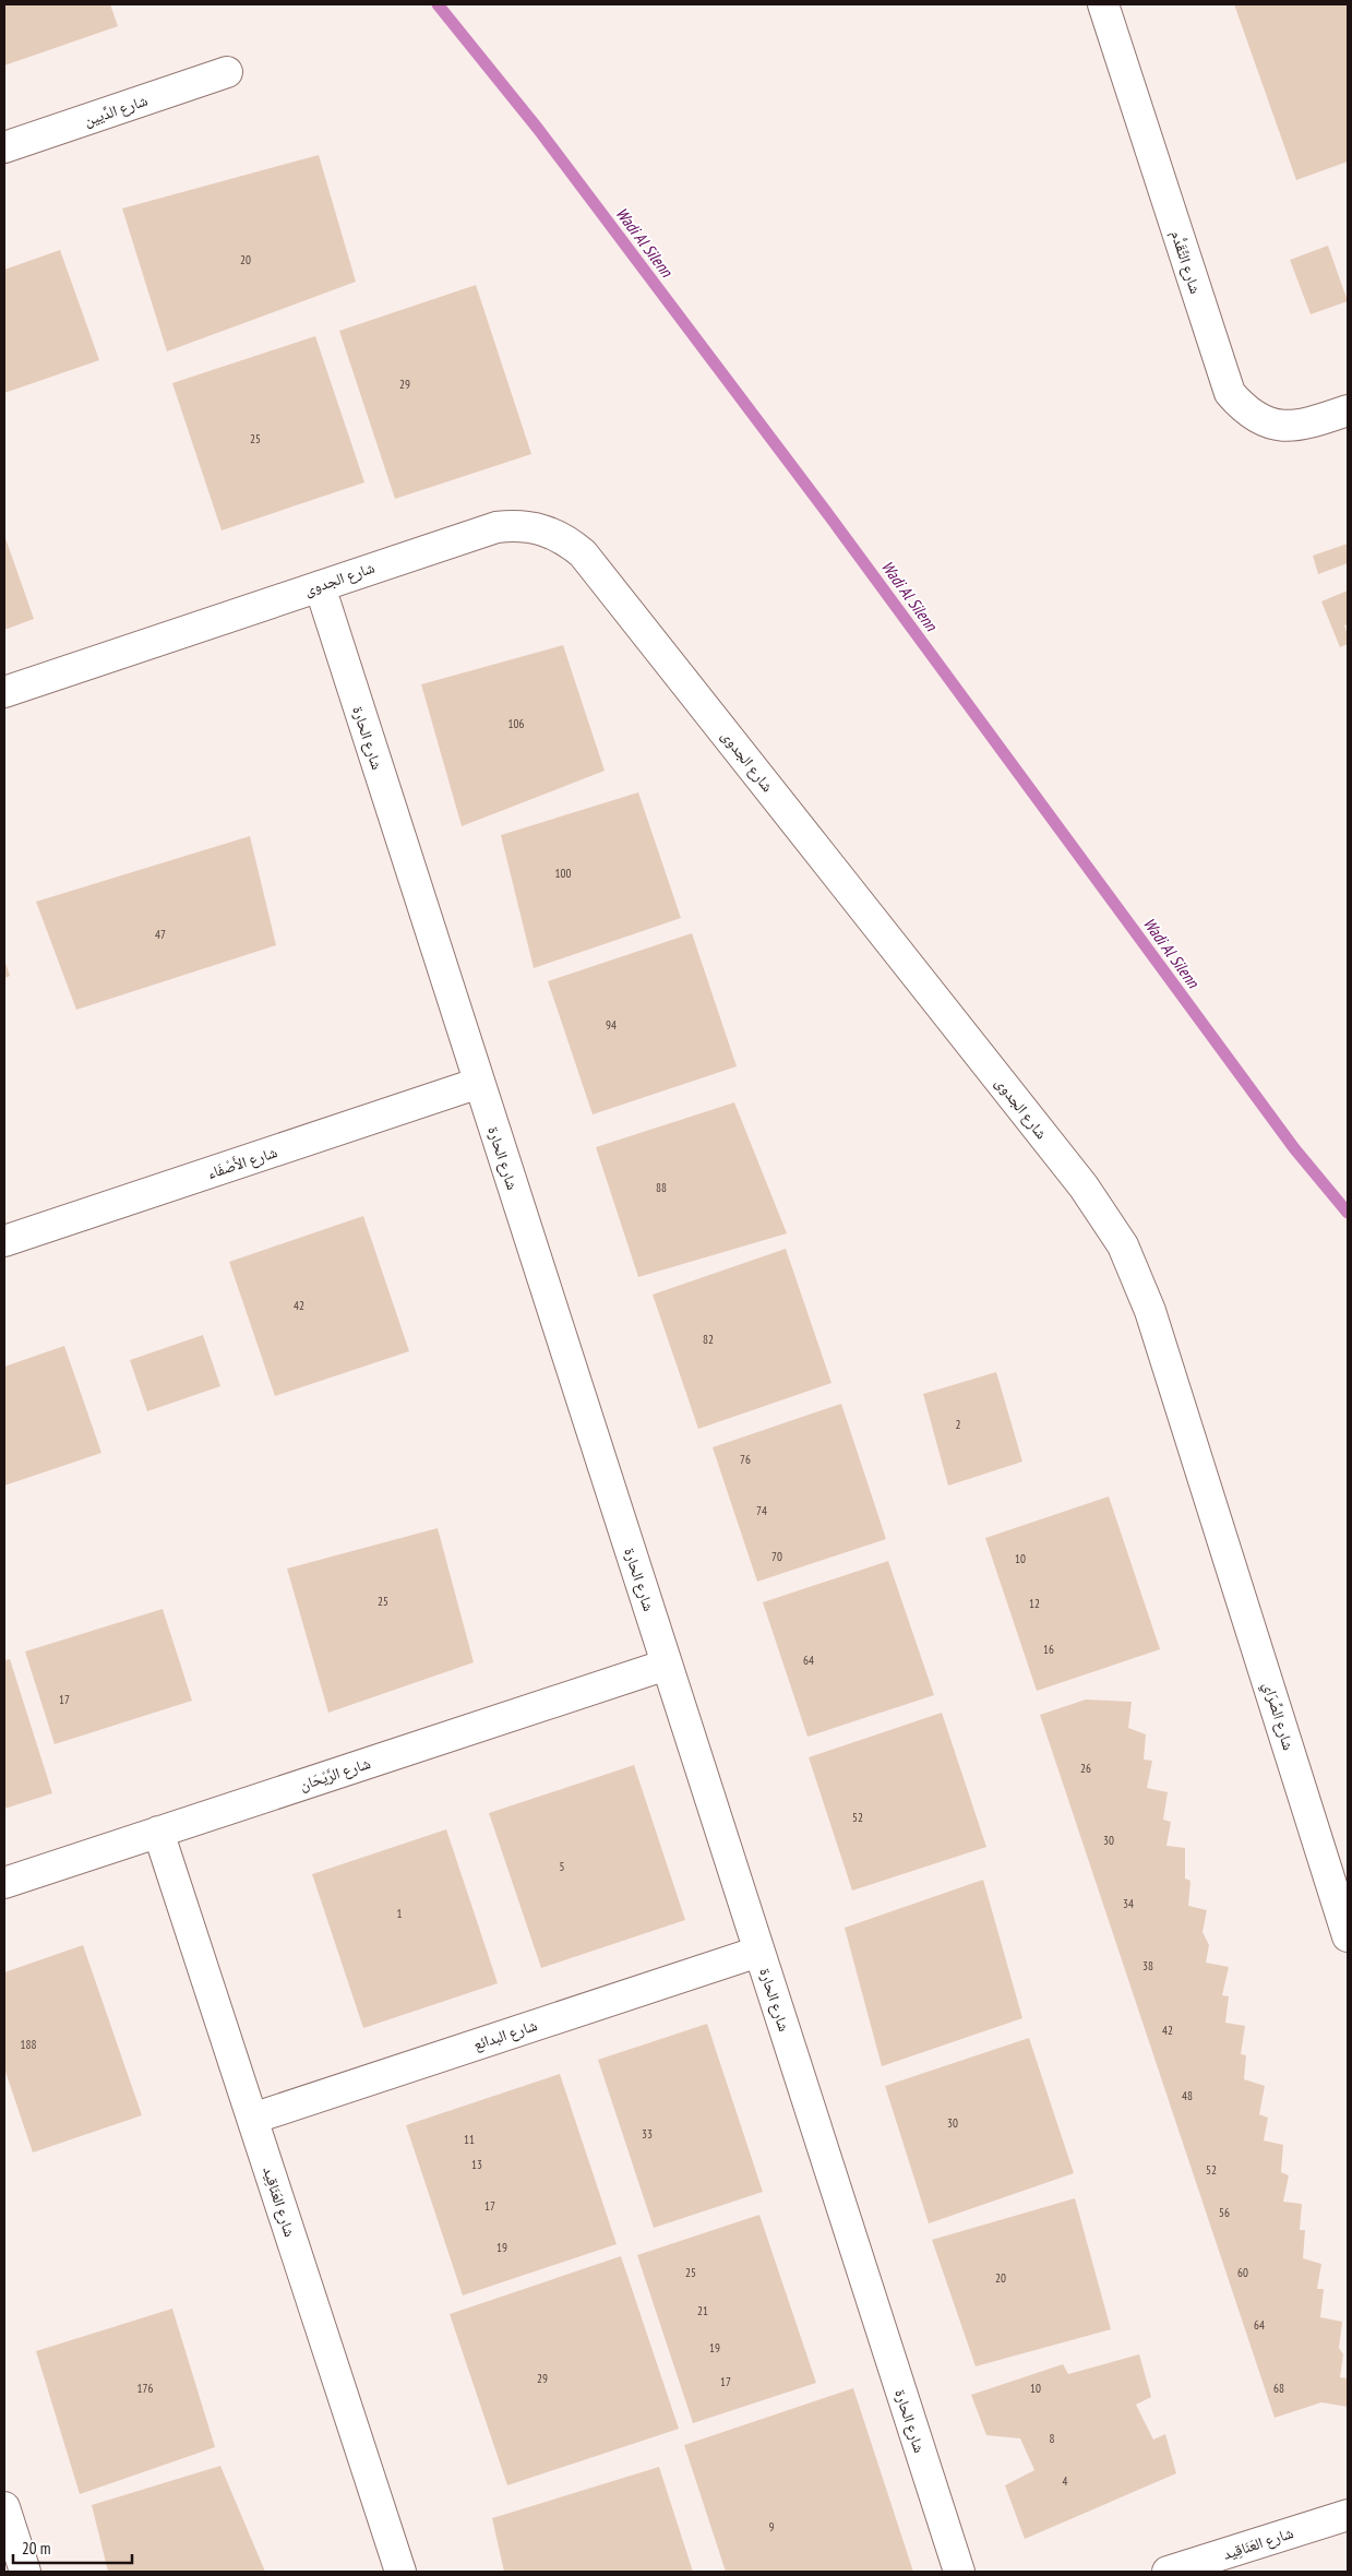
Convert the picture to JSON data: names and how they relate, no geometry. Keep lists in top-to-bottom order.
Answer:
{
  "streets": {
    "street": [
      "شارع الدِّيين",
      "شارع التَّقَدُّم",
      "شارع الجدوى",
      "شارع الحارة",
      "شارع الأَصْفَاء",
      "شارع الصِّرَاي",
      "شارع الرَّيْحَان",
      "شارع البدائع",
      "شارع العَنَاقِيد"
    ]
  },
  "crossings": [
    ["شارع الجدوى", "شارع الحارة"],
    ["شارع الجدوى", "شارع الصِّرَاي"],
    ["شارع الحارة", "شارع الأَصْفَاء"],
    ["شارع الحارة", "شارع الرَّيْحَان"],
    ["شارع الحارة", "شارع البدائع"],
    ["شارع الرَّيْحَان", "شارع العَنَاقِيد"],
    ["شارع البدائع", "شارع العَنَاقِيد"]
  ],
  "water": ["Wadi Al Silenn"],
  "house_numbers": [
    "20",
    "29",
    "25",
    "106",
    "100",
    "47",
    "94",
    "88",
    "42",
    "82",
    "2",
    "76",
    "74",
    "70",
    "10",
    "25",
    "12",
    "16",
    "64",
    "17",
    "26",
    "52",
    "30",
    "5",
    "34",
    "1",
    "38",
    "42",
    "188",
    "48",
    "30",
    "33",
    "11",
    "13",
    "52",
    "17",
    "56",
    "19",
    "25",
    "60",
    "20",
    "21",
    "64",
    "19",
    "29",
    "17",
    "176",
    "10",
    "68",
    "8",
    "4",
    "9"
  ],
  "scale_bar": "20 m"
}
